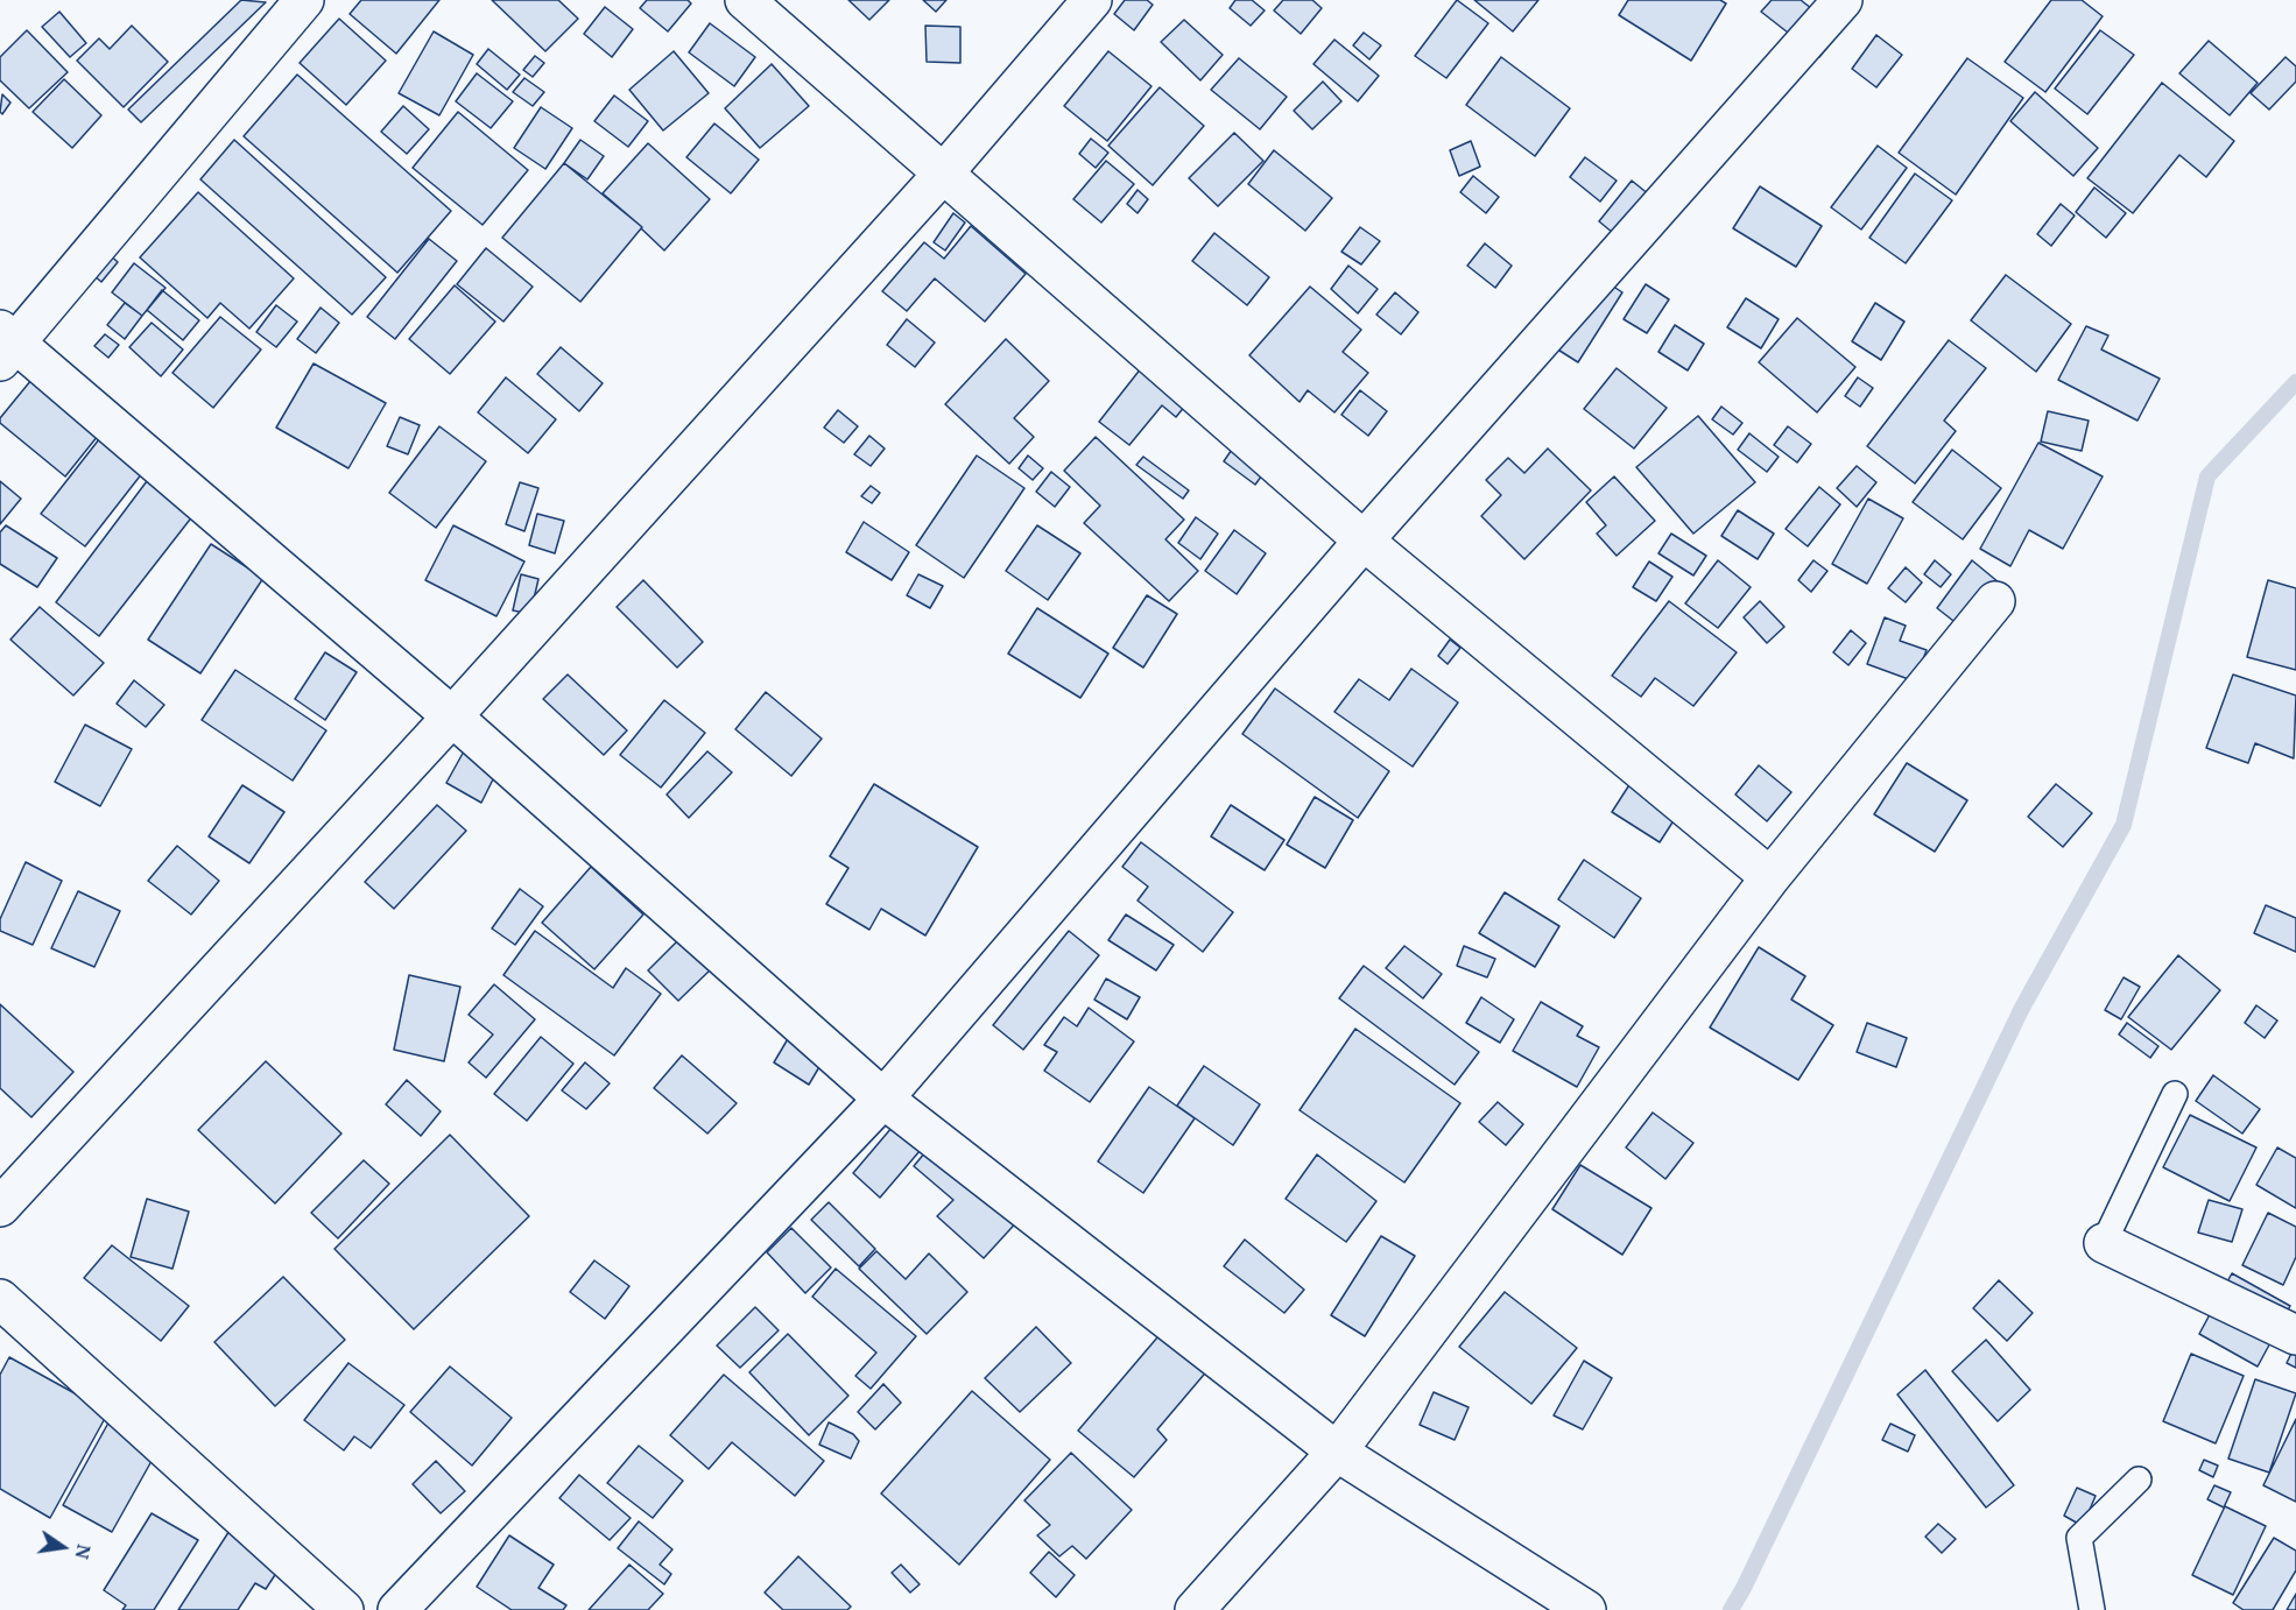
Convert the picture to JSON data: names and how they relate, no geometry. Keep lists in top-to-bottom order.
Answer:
{
  "north": "right"
}
